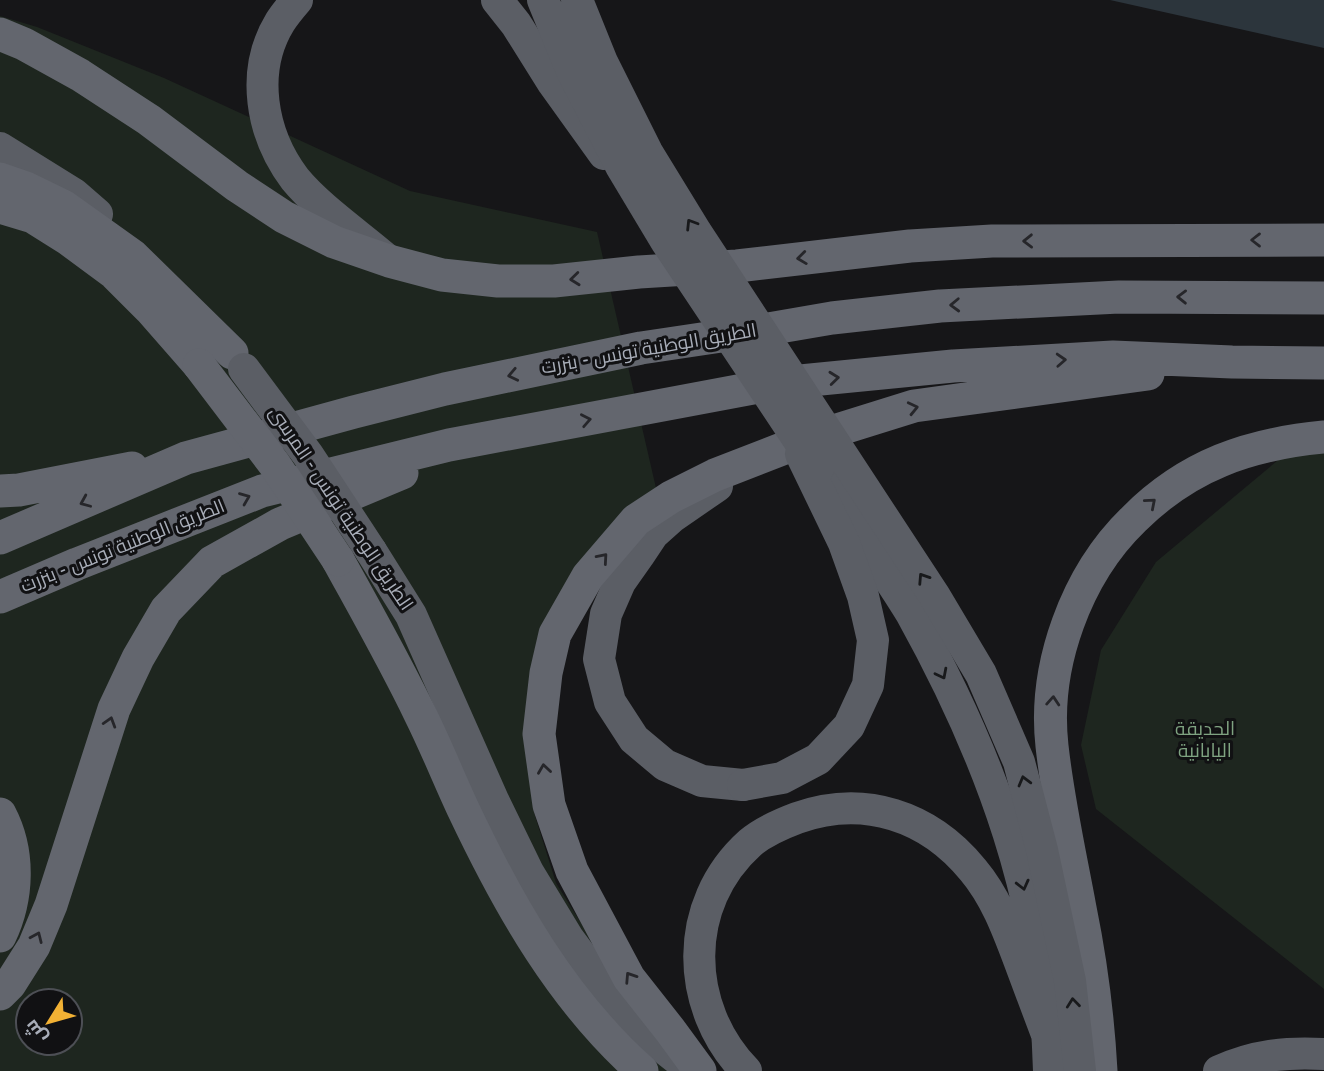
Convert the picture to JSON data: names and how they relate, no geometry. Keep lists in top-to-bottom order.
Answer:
{
  "streets": {
    "highway": ["الطريق الوطنية تونس - بنزرت", "الطريق الوطنية تونس - المرسى"]
  },
  "parks": ["الحديقة اليابانية"],
  "north": "bottom left"
}
